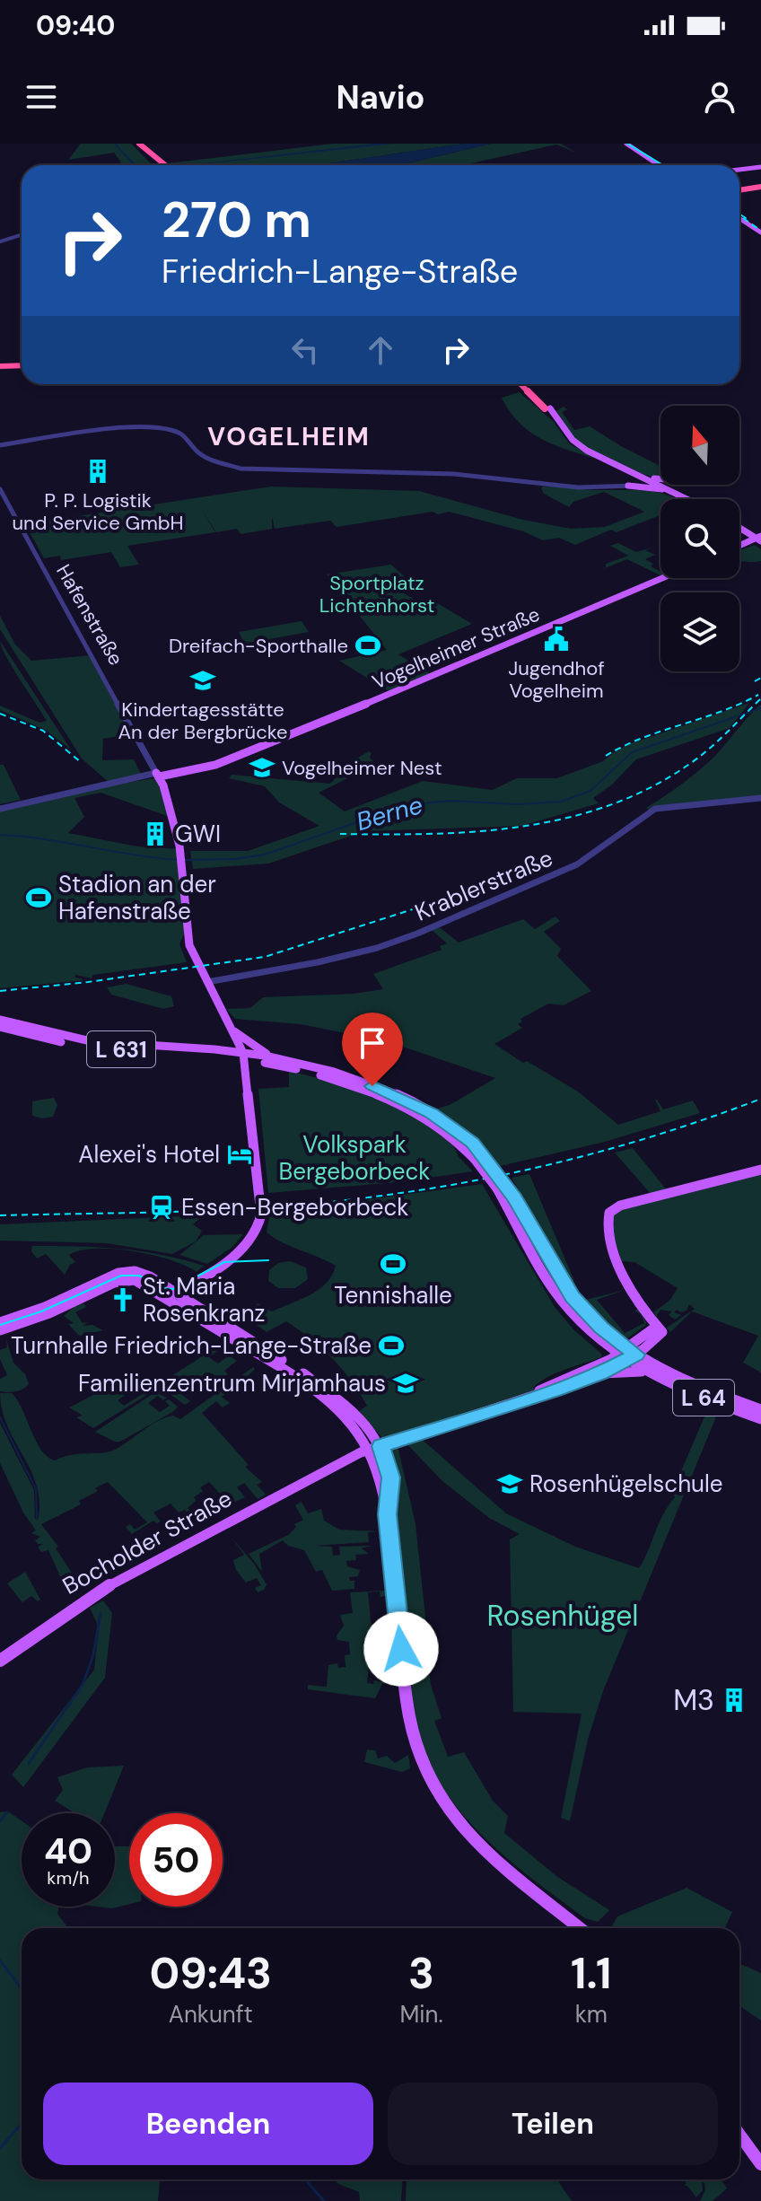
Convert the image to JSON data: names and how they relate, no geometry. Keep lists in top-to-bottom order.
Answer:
{
  "streets": {
    "main road": [
      "Hafenstraße",
      "Vogelheimer Straße",
      "L 631",
      "L 64",
      "Bocholder Straße"
    ],
    "street": ["Krablerstraße"]
  },
  "crossings": [
    ["Hafenstraße", "Vogelheimer Straße"],
    ["Hafenstraße", "Krablerstraße"],
    ["Hafenstraße", "L 631"],
    ["Hafenstraße", "L 64"],
    ["L 631", "L 64"]
  ],
  "districts": ["VOGELHEIM"],
  "water": ["Berne"],
  "parks": ["Sportplatz Lichtenhorst", "Volkspark Bergeborbeck", "Rosenhügel"],
  "places": {
    "building": ["P. P. Logistik und Service GmbH", "GWI", "M3"],
    "public building": ["Jugendhof Vogelheim"],
    "sports": [
      "Dreifach-Sporthalle",
      "Stadion an der Hafenstraße",
      "Tennishalle",
      "Turnhalle Friedrich-Lange-Straße"
    ],
    "school or university": [
      "Kindertagesstätte An der Bergbrücke",
      "Vogelheimer Nest",
      "Familienzentrum Mirjamhaus",
      "Rosenhügelschule"
    ],
    "hotel": ["Alexei's Hotel"],
    "station": ["Essen-Bergeborbeck"],
    "church": ["St. Maria Rosenkranz"]
  },
  "north": "top",
  "page": {
    "status": "09:40",
    "header": "Navio",
    "turn": ["270 m", "Friedrich-Lange-Straße"],
    "speed": "40 km/h",
    "limit": "50",
    "eta": [
      "09:43",
      "Ankunft",
      "3",
      "Min.",
      "1.1",
      "km"
    ],
    "buttons": ["Beenden", "Teilen"]
  }
}
